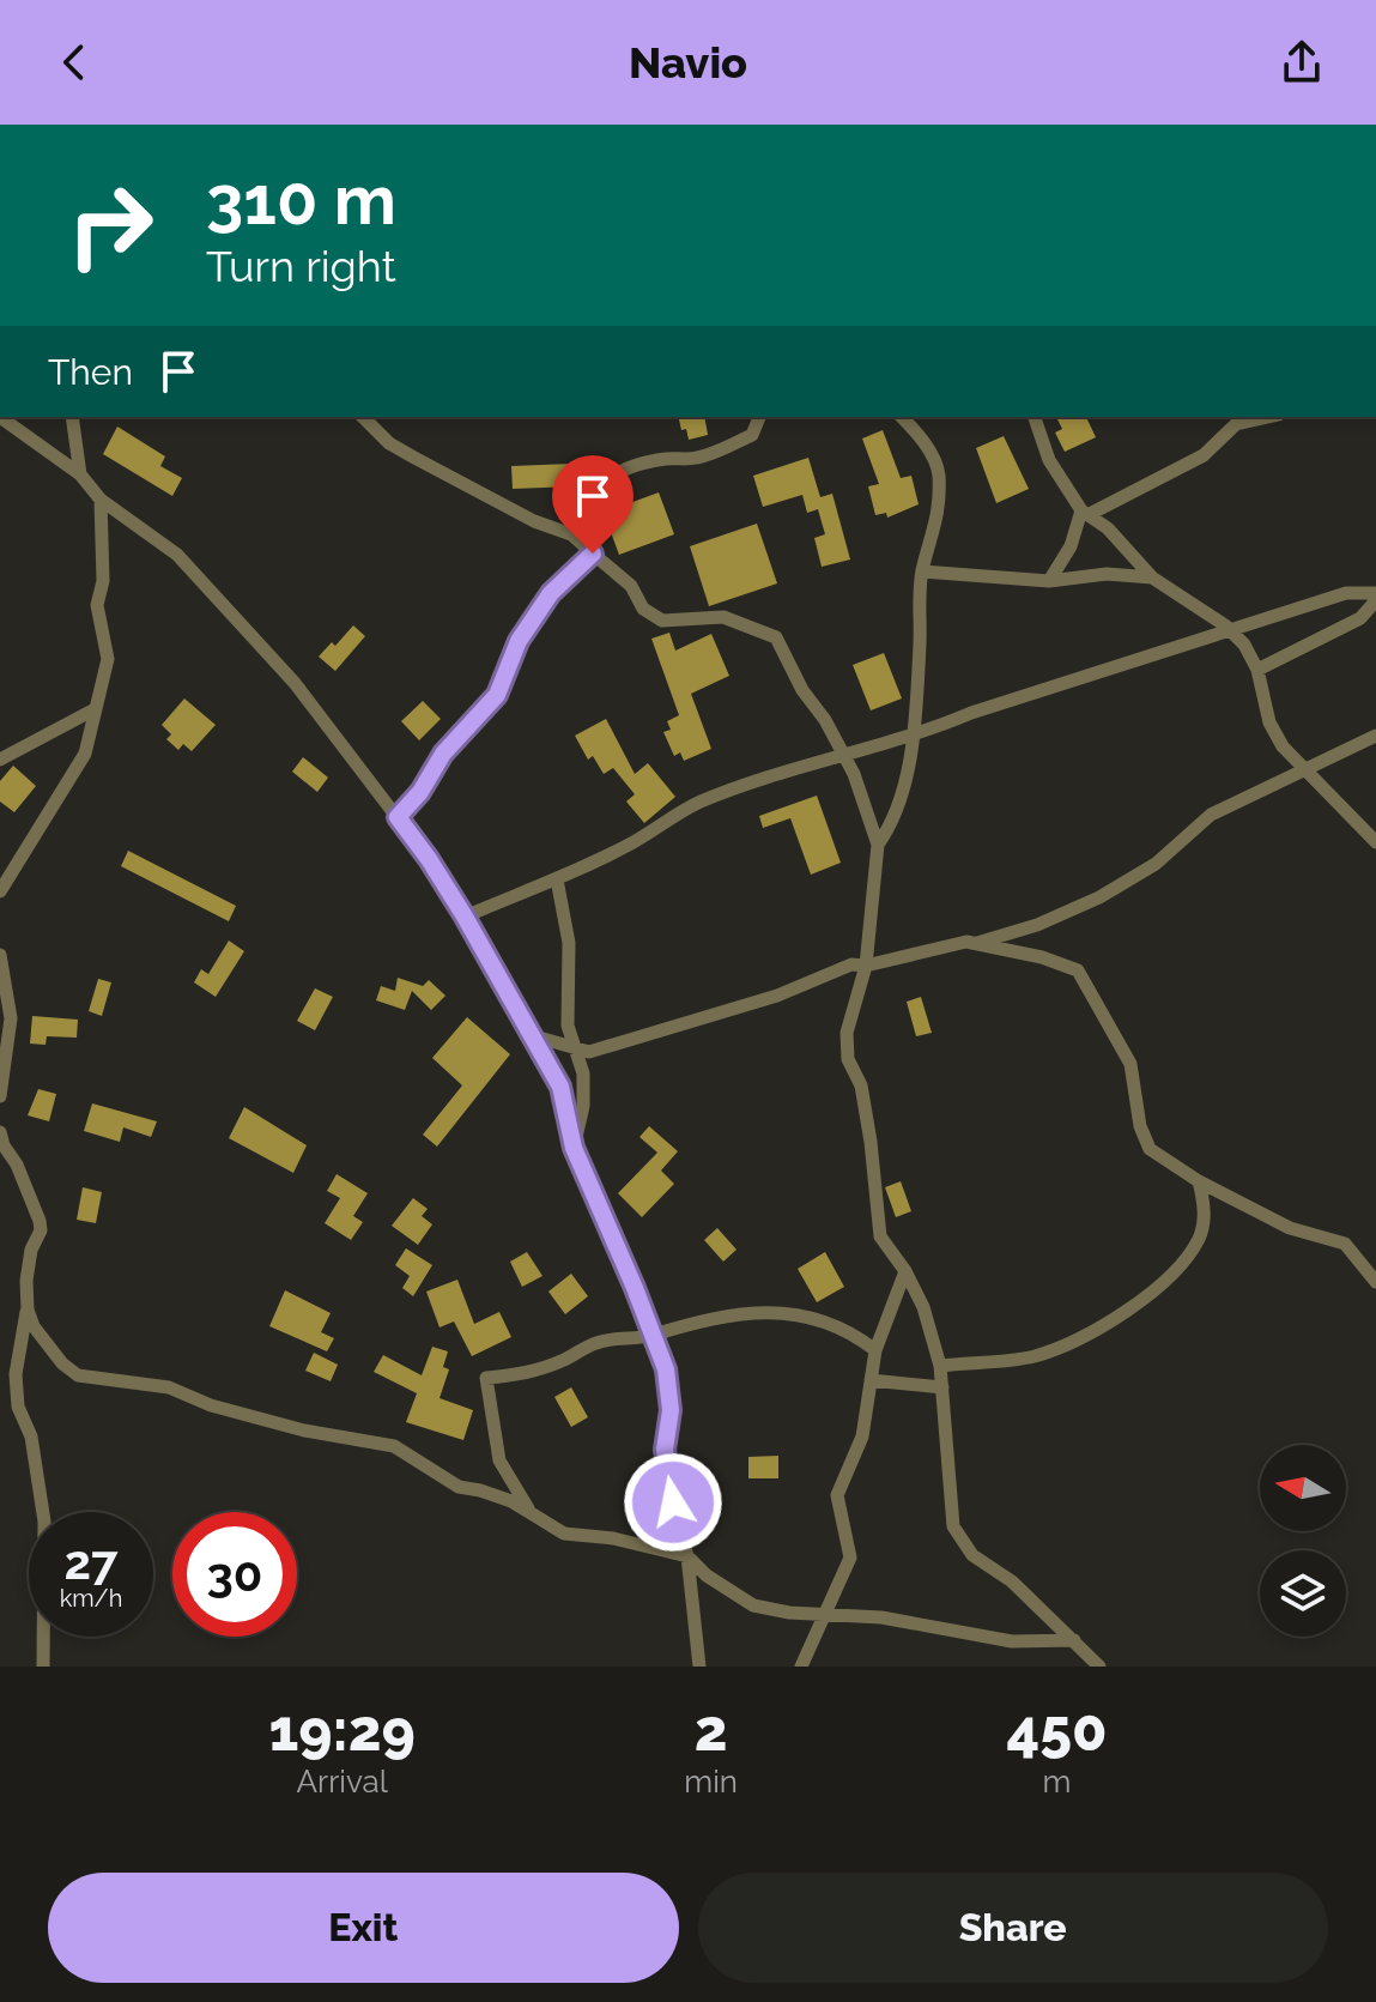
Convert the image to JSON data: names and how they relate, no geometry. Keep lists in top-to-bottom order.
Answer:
{
  "north": "left",
  "page": {
    "header": "Navio",
    "turn": ["310 m", "Turn right"],
    "then": "Then",
    "speed": "27 km/h",
    "limit": "30",
    "eta": [
      "19:29",
      "Arrival",
      "2",
      "min",
      "450",
      "m"
    ],
    "buttons": ["Exit", "Share"]
  }
}
